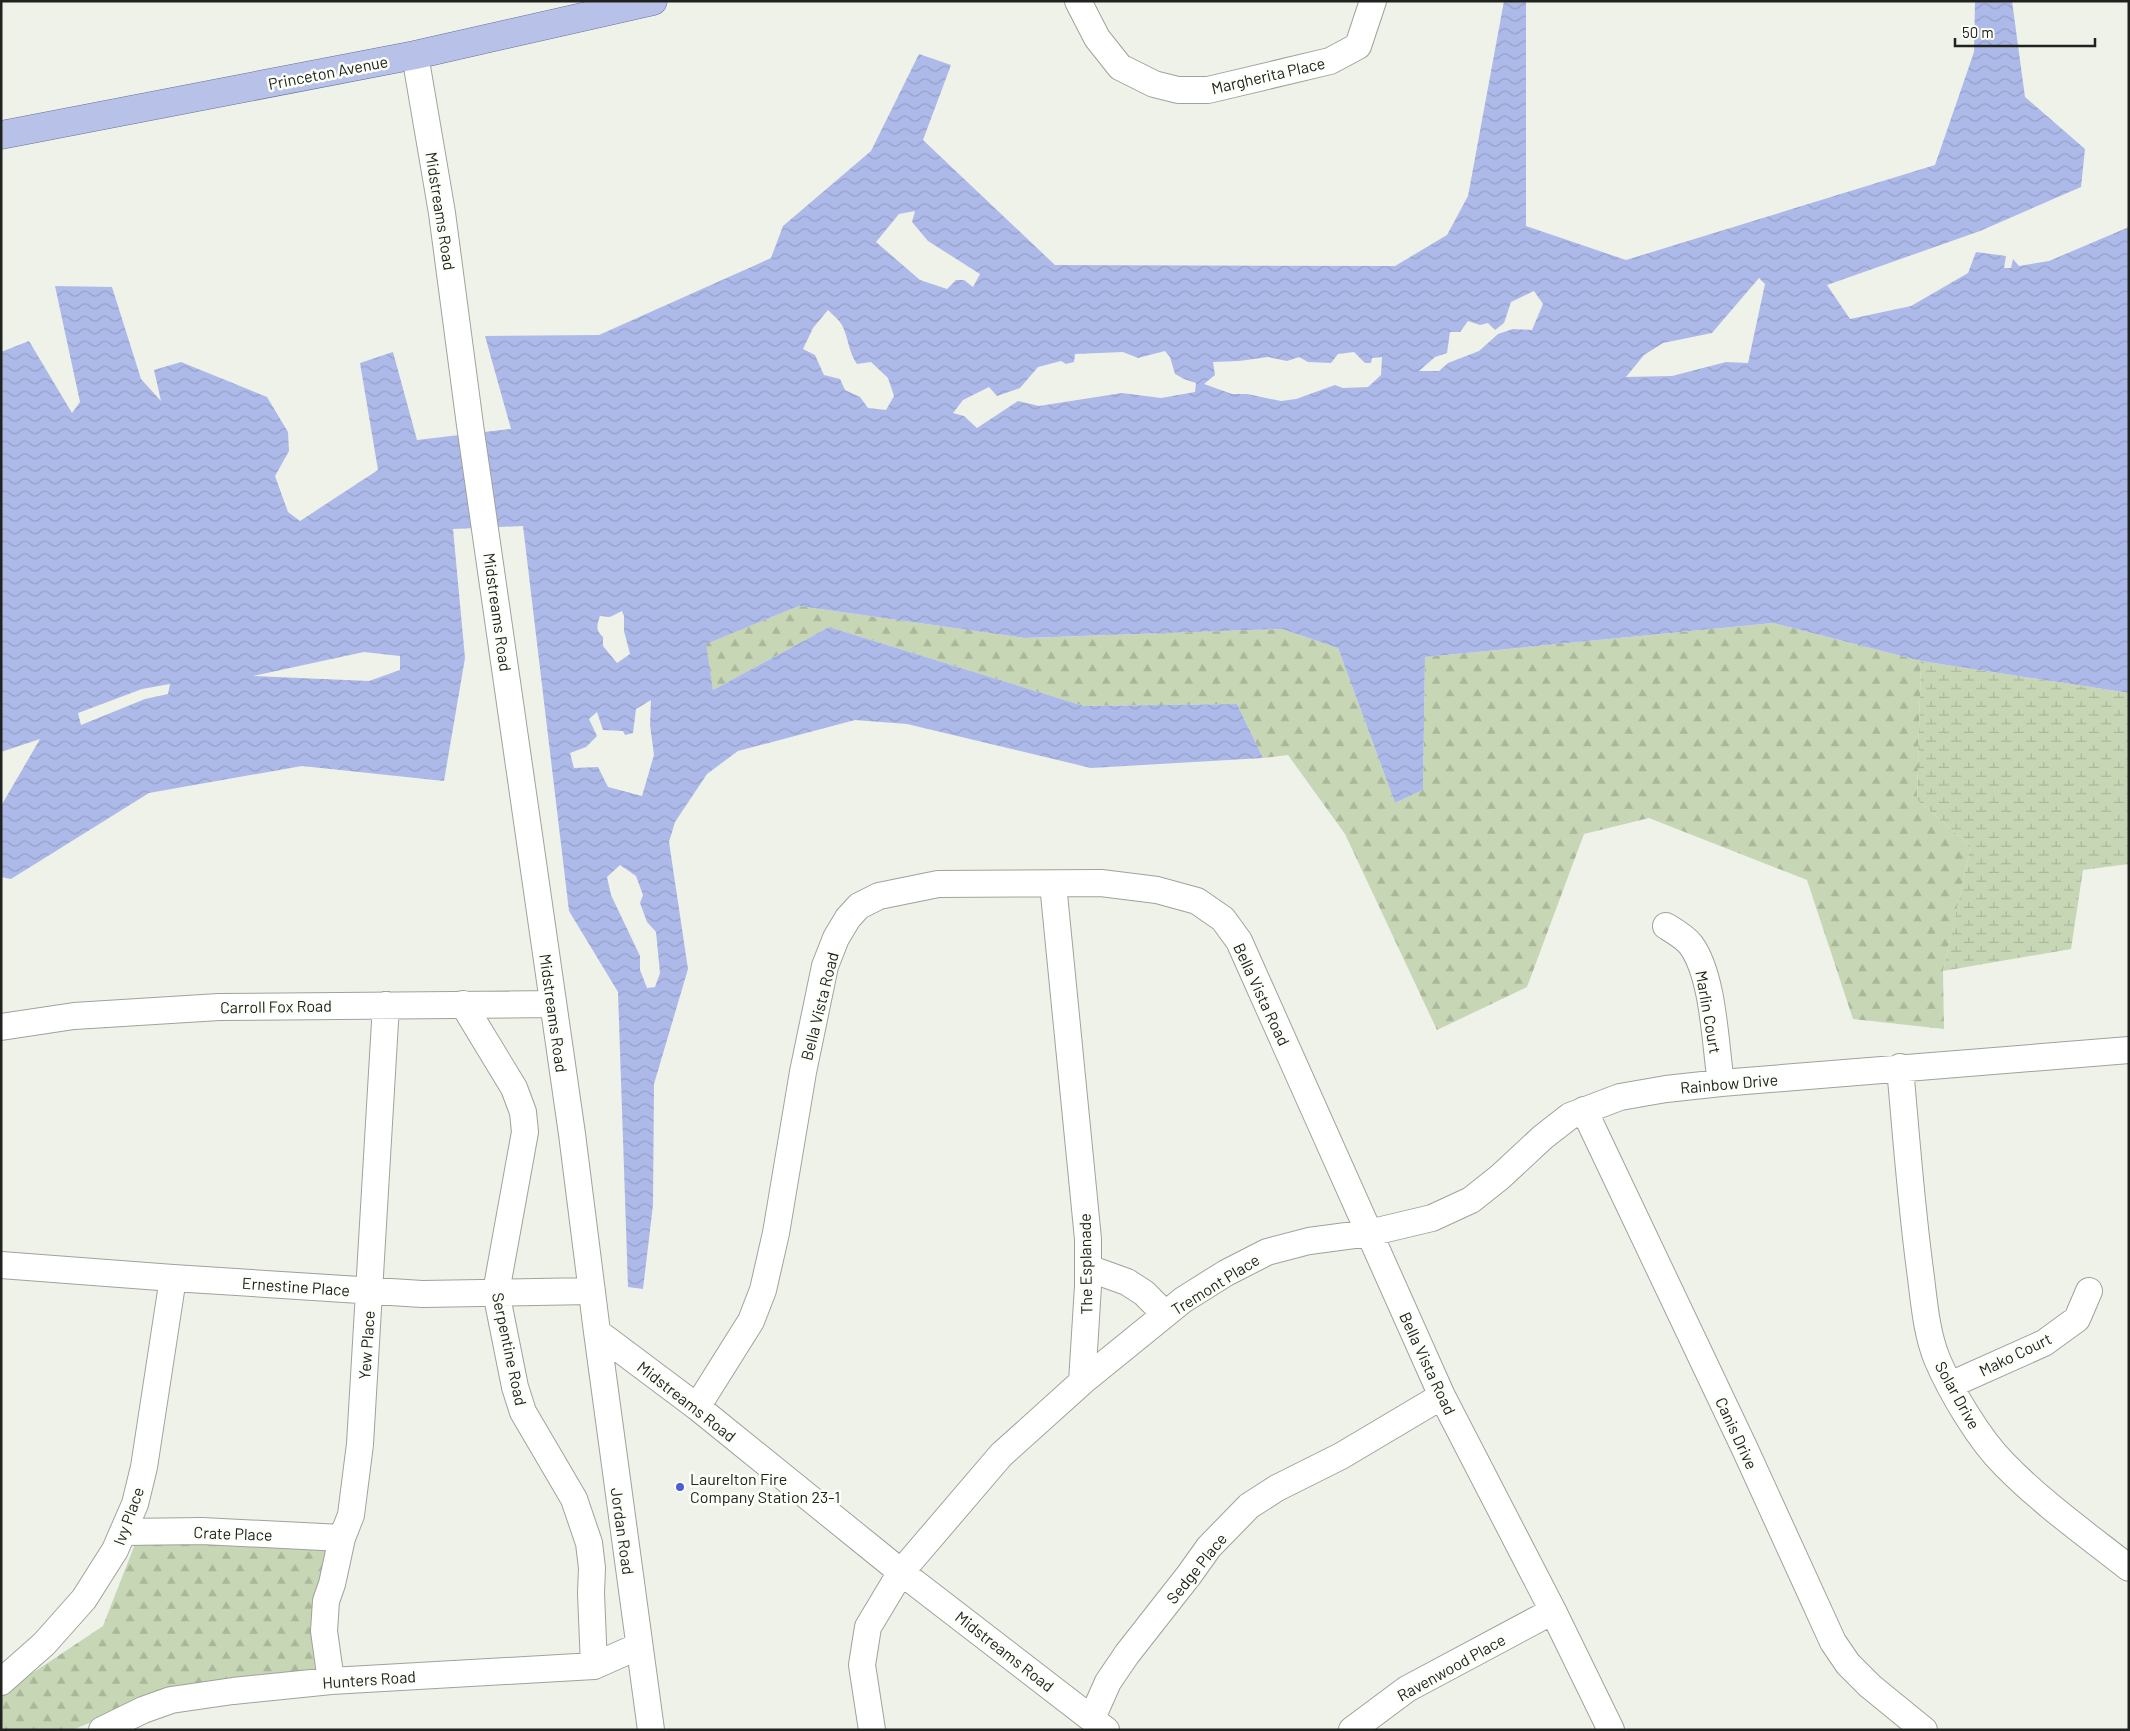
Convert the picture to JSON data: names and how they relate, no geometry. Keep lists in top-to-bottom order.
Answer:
{
  "streets": {
    "main road": ["Princeton Avenue"],
    "street": [
      "Margherita Place",
      "Midstreams Road",
      "Bella Vista Road",
      "Carroll Fox Road",
      "Marlin Court",
      "Rainbow Drive",
      "The Esplanade",
      "Tremont Place",
      "Ernestine Place",
      "Yew Place",
      "Serpentine Road",
      "Mako Court",
      "Solar Drive",
      "Canis Drive",
      "Ivy Place",
      "Jordan Road",
      "Crate Place",
      "Sedge Place",
      "Ravenwood Place",
      "Hunters Road"
    ]
  },
  "crossings": [
    ["Princeton Avenue", "Midstreams Road"],
    ["Midstreams Road", "Bella Vista Road"],
    ["Midstreams Road", "Carroll Fox Road"],
    ["Midstreams Road", "Ernestine Place"],
    ["Midstreams Road", "Jordan Road"],
    ["Midstreams Road", "Sedge Place"],
    ["Bella Vista Road", "Rainbow Drive"],
    ["Bella Vista Road", "The Esplanade"],
    ["Bella Vista Road", "Tremont Place"],
    ["Bella Vista Road", "Sedge Place"],
    ["Bella Vista Road", "Ravenwood Place"],
    ["Carroll Fox Road", "Yew Place"],
    ["Carroll Fox Road", "Serpentine Road"],
    ["Marlin Court", "Rainbow Drive"],
    ["Rainbow Drive", "Tremont Place"],
    ["Rainbow Drive", "Solar Drive"],
    ["Rainbow Drive", "Canis Drive"],
    ["The Esplanade", "Tremont Place"],
    ["Ernestine Place", "Yew Place"],
    ["Ernestine Place", "Serpentine Road"],
    ["Ernestine Place", "Ivy Place"],
    ["Yew Place", "Crate Place"],
    ["Yew Place", "Hunters Road"],
    ["Serpentine Road", "Hunters Road"],
    ["Mako Court", "Solar Drive"],
    ["Ivy Place", "Crate Place"],
    ["Jordan Road", "Hunters Road"]
  ],
  "places": ["Laurelton Fire Company Station 23-1"],
  "scale_bar": "50 m"
}
